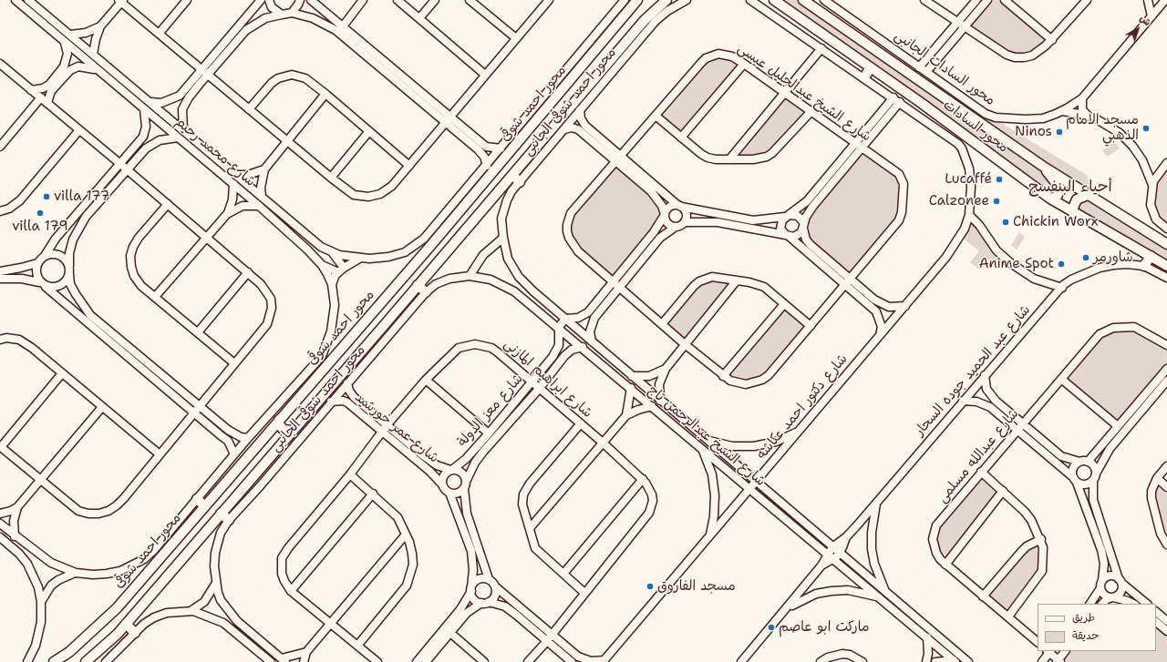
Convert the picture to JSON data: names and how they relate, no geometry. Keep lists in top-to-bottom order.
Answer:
{
  "streets": {
    "main road": ["محور احمد شوقى", "محور السادات"],
    "street": [
      "محور السادات الجانبى",
      "شارع الشيخ عبدالجليل عيسى",
      "محور احمد شوقى الجانبى",
      "شارع محمد رحيم",
      "شارع عبد الحميد جوده السحار",
      "شارع ابراهيم المازنى",
      "شارع دكتور احمد عكاشه",
      "شارع معز الدولة",
      "شارع عمر خورشيد",
      "شارع الشيخ عبدالرحمن تاج",
      "شارع عبدالله مسلمى"
    ]
  },
  "crossings": [
    ["محور احمد شوقى الجانبى", "محور احمد شوقى"],
    ["محور احمد شوقى الجانبى", "شارع محمد رحيم"],
    ["محور احمد شوقى الجانبى", "شارع عمر خورشيد"],
    ["محور احمد شوقى الجانبى", "شارع الشيخ عبدالرحمن تاج"],
    ["محور احمد شوقى", "شارع محمد رحيم"],
    ["شارع عبد الحميد جوده السحار", "شارع الشيخ عبدالرحمن تاج"],
    ["شارع ابراهيم المازنى", "شارع معز الدولة"],
    ["شارع ابراهيم المازنى", "شارع عمر خورشيد"],
    ["شارع دكتور احمد عكاشه", "شارع الشيخ عبدالرحمن تاج"],
    ["شارع معز الدولة", "شارع عمر خورشيد"],
    ["شارع معز الدولة", "شارع الشيخ عبدالرحمن تاج"]
  ],
  "districts": ["أحياء البنفسج"],
  "places": [
    "مسجد الامام الذهبي",
    "Ninos",
    "Lucaffé",
    "villa 177",
    "Calzonee",
    "villa 179",
    "Chickin Worx",
    "شاورمر",
    "Anime Spot",
    "مسجد الفاروق",
    "ماركت ابو عاصم"
  ],
  "legend": ["طريق", "حديقة"],
  "north": "top right"
}
